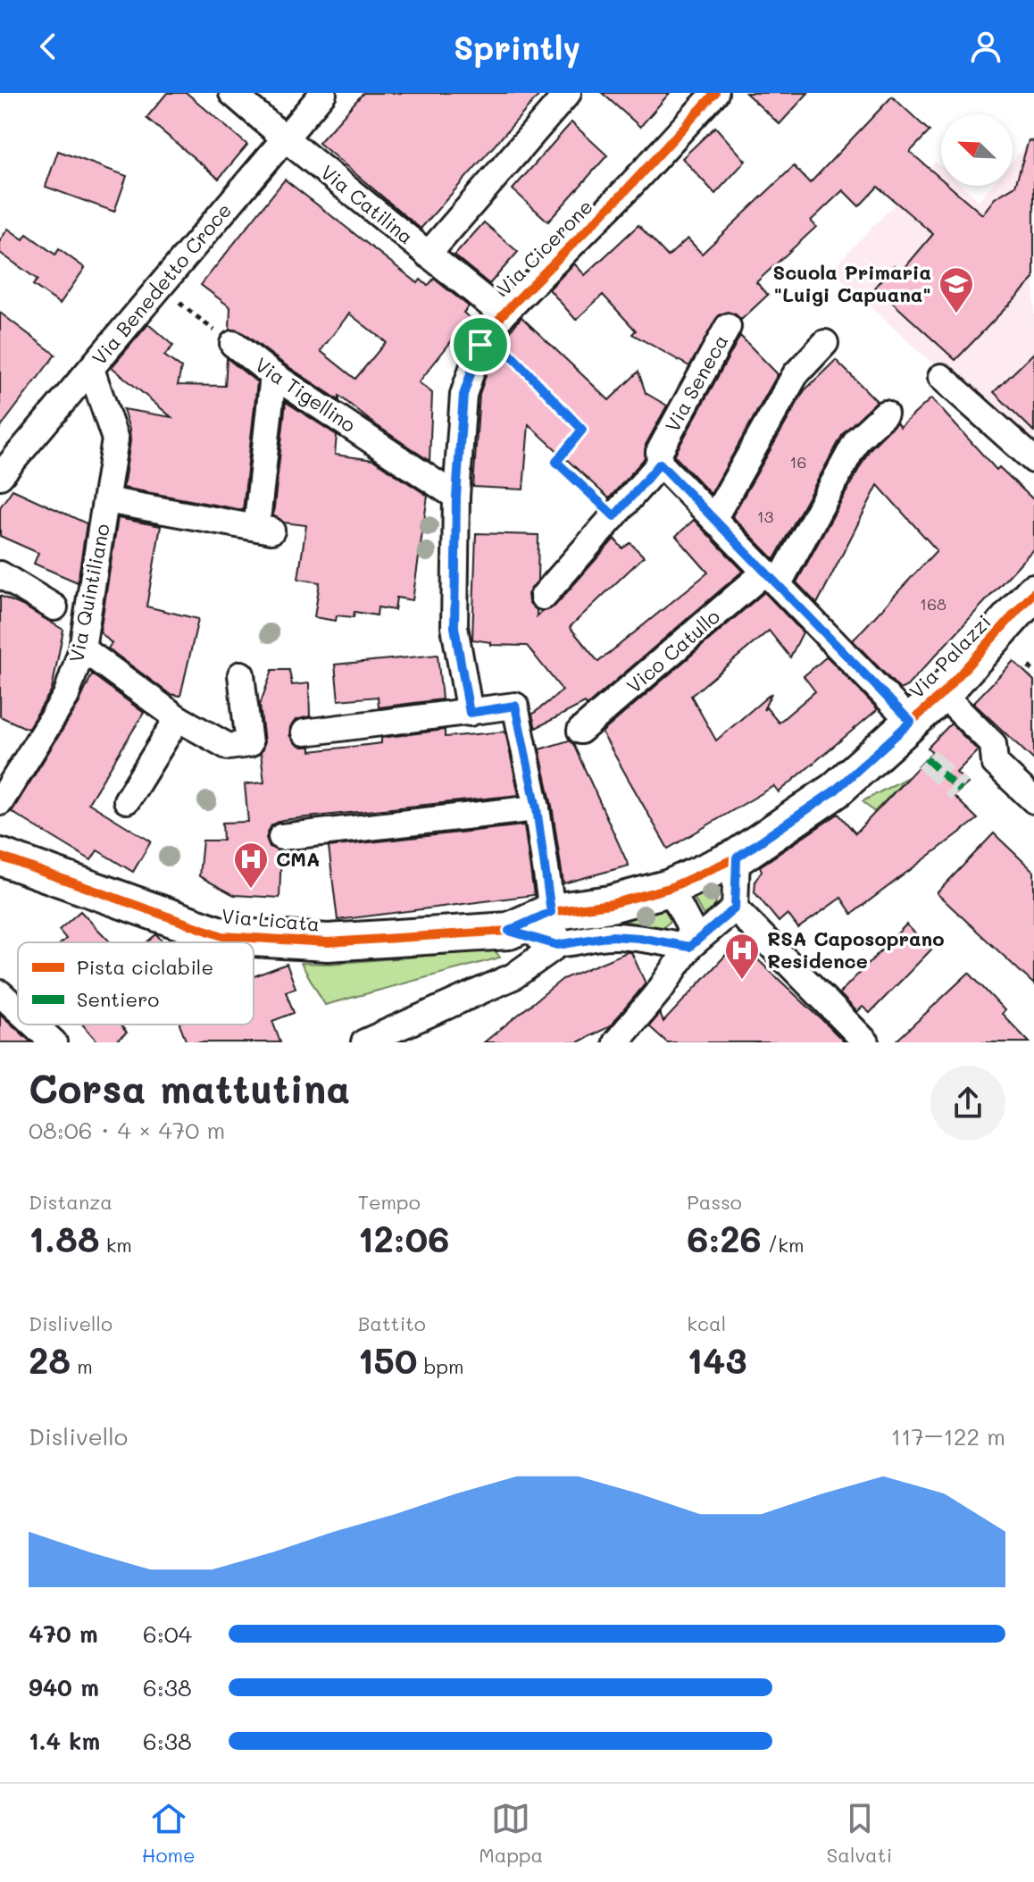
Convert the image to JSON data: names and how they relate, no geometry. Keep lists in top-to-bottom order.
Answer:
{
  "streets": {
    "street": [
      "Via Catilina",
      "Via Cicerone",
      "Via Benedetto Croce",
      "Via Seneca",
      "Via Tigellino",
      "Via Quintiliano",
      "Vico Catullo",
      "Via Palazzi",
      "Via Licata"
    ]
  },
  "crossings": [
    ["Via Catilina", "Via Cicerone"],
    ["Via Catilina", "Via Benedetto Croce"],
    ["Via Cicerone", "Via Tigellino"],
    ["Via Benedetto Croce", "Via Quintiliano"],
    ["Via Palazzi", "Via Licata"]
  ],
  "places": {
    "school or university": ["Scuola Primaria \"Luigi Capuana\""],
    "hospital": ["CMA", "RSA Caposoprano Residence"]
  },
  "house_numbers": ["16", "13", "168"],
  "legend": ["Pista ciclabile", "Sentiero"],
  "north": "top left",
  "page": {
    "header": "Sprintly",
    "heading": ["Corsa mattutina", "08:06 · 4 × 470 m"],
    "stats": [
      ["Distanza", "1.88 km"],
      ["Tempo", "12:06"],
      ["Passo", "6:26 /km"],
      ["Dislivello", "28 m"],
      ["Battito", "150 bpm"],
      ["kcal", "143"]
    ],
    "chart": ["Dislivello", "117–122 m"],
    "list": [
      {
        "name": "470 m",
        "note": "6:04"
      },
      {
        "name": "940 m",
        "note": "6:38"
      },
      {
        "name": "1.4 km",
        "note": "6:38"
      }
    ],
    "tabs": ["Home", "Mappa", "Salvati"]
  }
}
